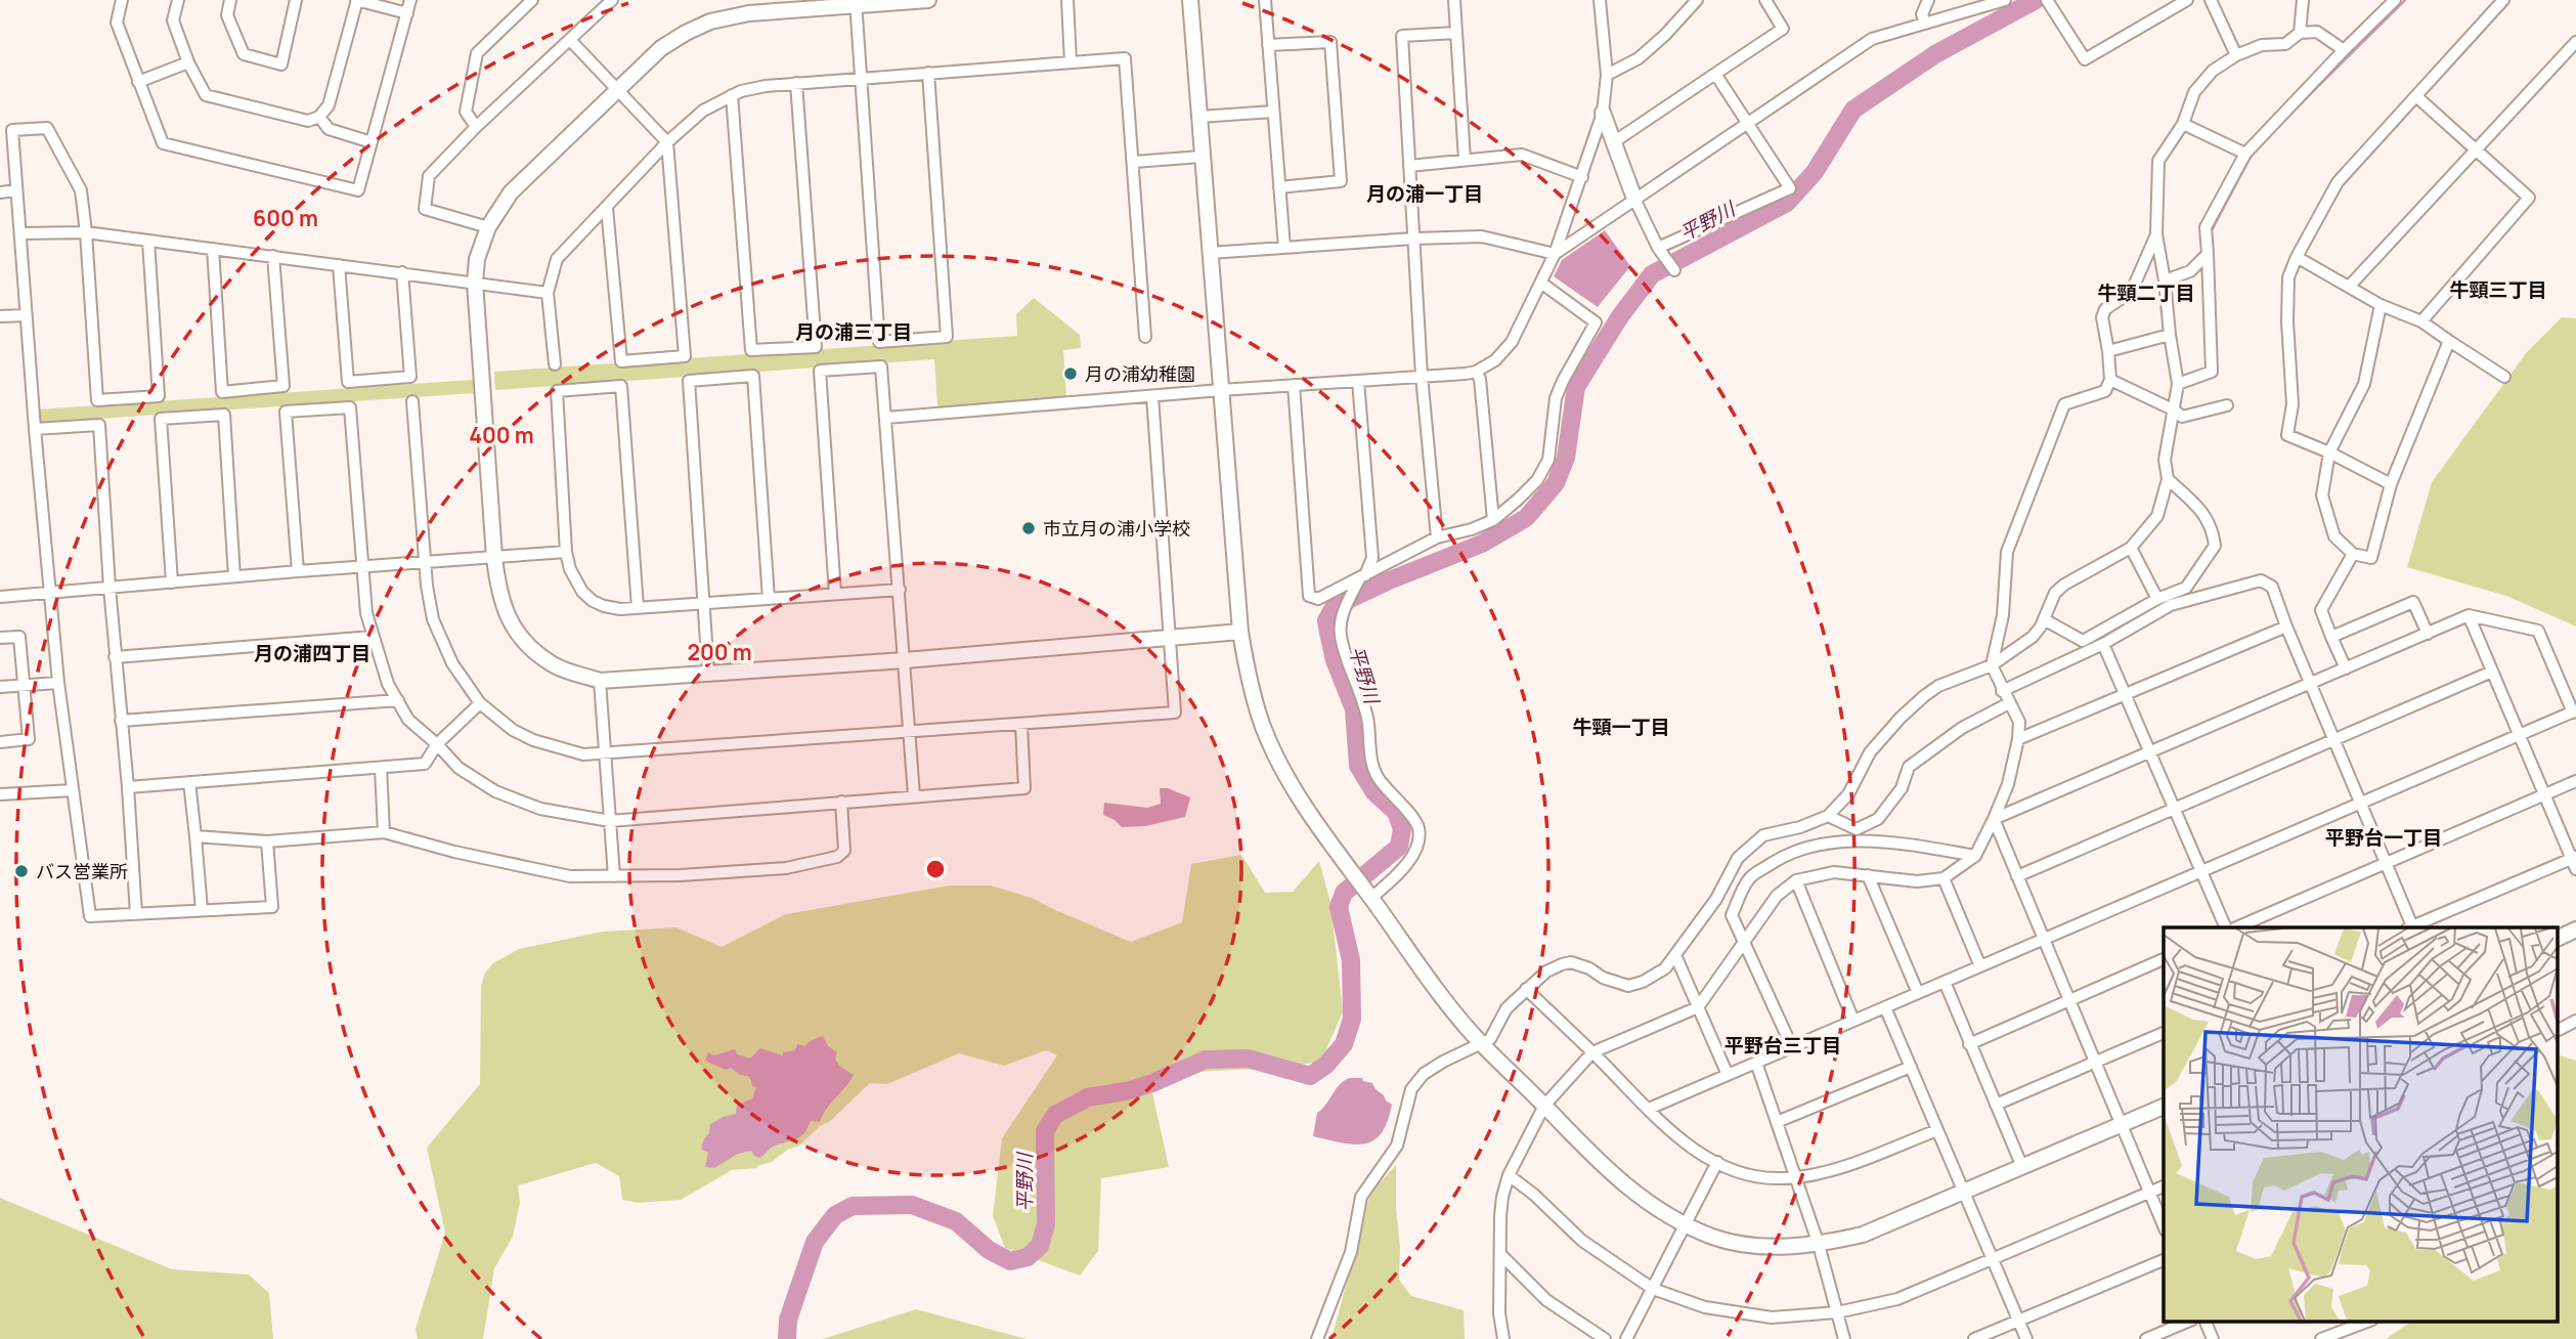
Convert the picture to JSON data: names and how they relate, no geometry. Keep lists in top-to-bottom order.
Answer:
{
  "districts": [
    "月の浦一丁目",
    "牛頸三丁目",
    "牛頸二丁目",
    "月の浦三丁目",
    "月の浦四丁目",
    "牛頸一丁目",
    "平野台一丁目",
    "平野台三丁目"
  ],
  "water": ["平野川"],
  "places": ["月の浦幼稚園", "市立月の浦小学校", "バス営業所"],
  "rings": ["600 m", "400 m", "200 m"]
}
